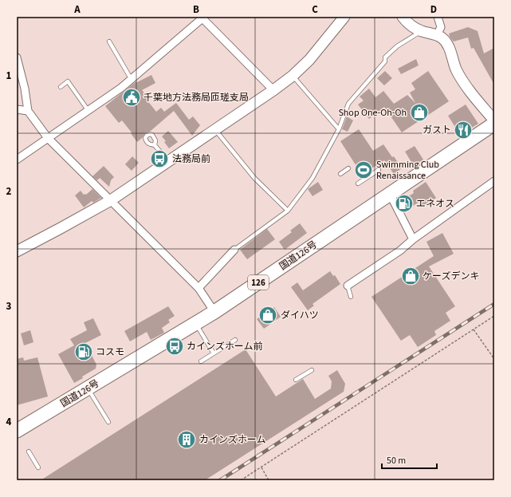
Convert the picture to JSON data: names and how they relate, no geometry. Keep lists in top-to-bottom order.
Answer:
{
  "streets": {
    "highway": ["国道126号", "126"]
  },
  "places": {
    "public building": ["千葉地方法務局匝瑳支局"],
    "shop": ["Shop One-Oh-Oh", "ケーズデンキ", "ダイハツ"],
    "restaurant": ["ガスト"],
    "bus stop": ["法務局前", "カインズホーム前"],
    "sports": ["Swimming Club Renaissance"],
    "fuel station": ["エネオス", "コスモ"],
    "building": ["カインズホーム"]
  },
  "scale_bar": "50 m",
  "grid": {
    "columns": [
      "A",
      "B",
      "C",
      "D"
    ],
    "rows": [
      "1",
      "2",
      "3",
      "4"
    ]
  }
}
